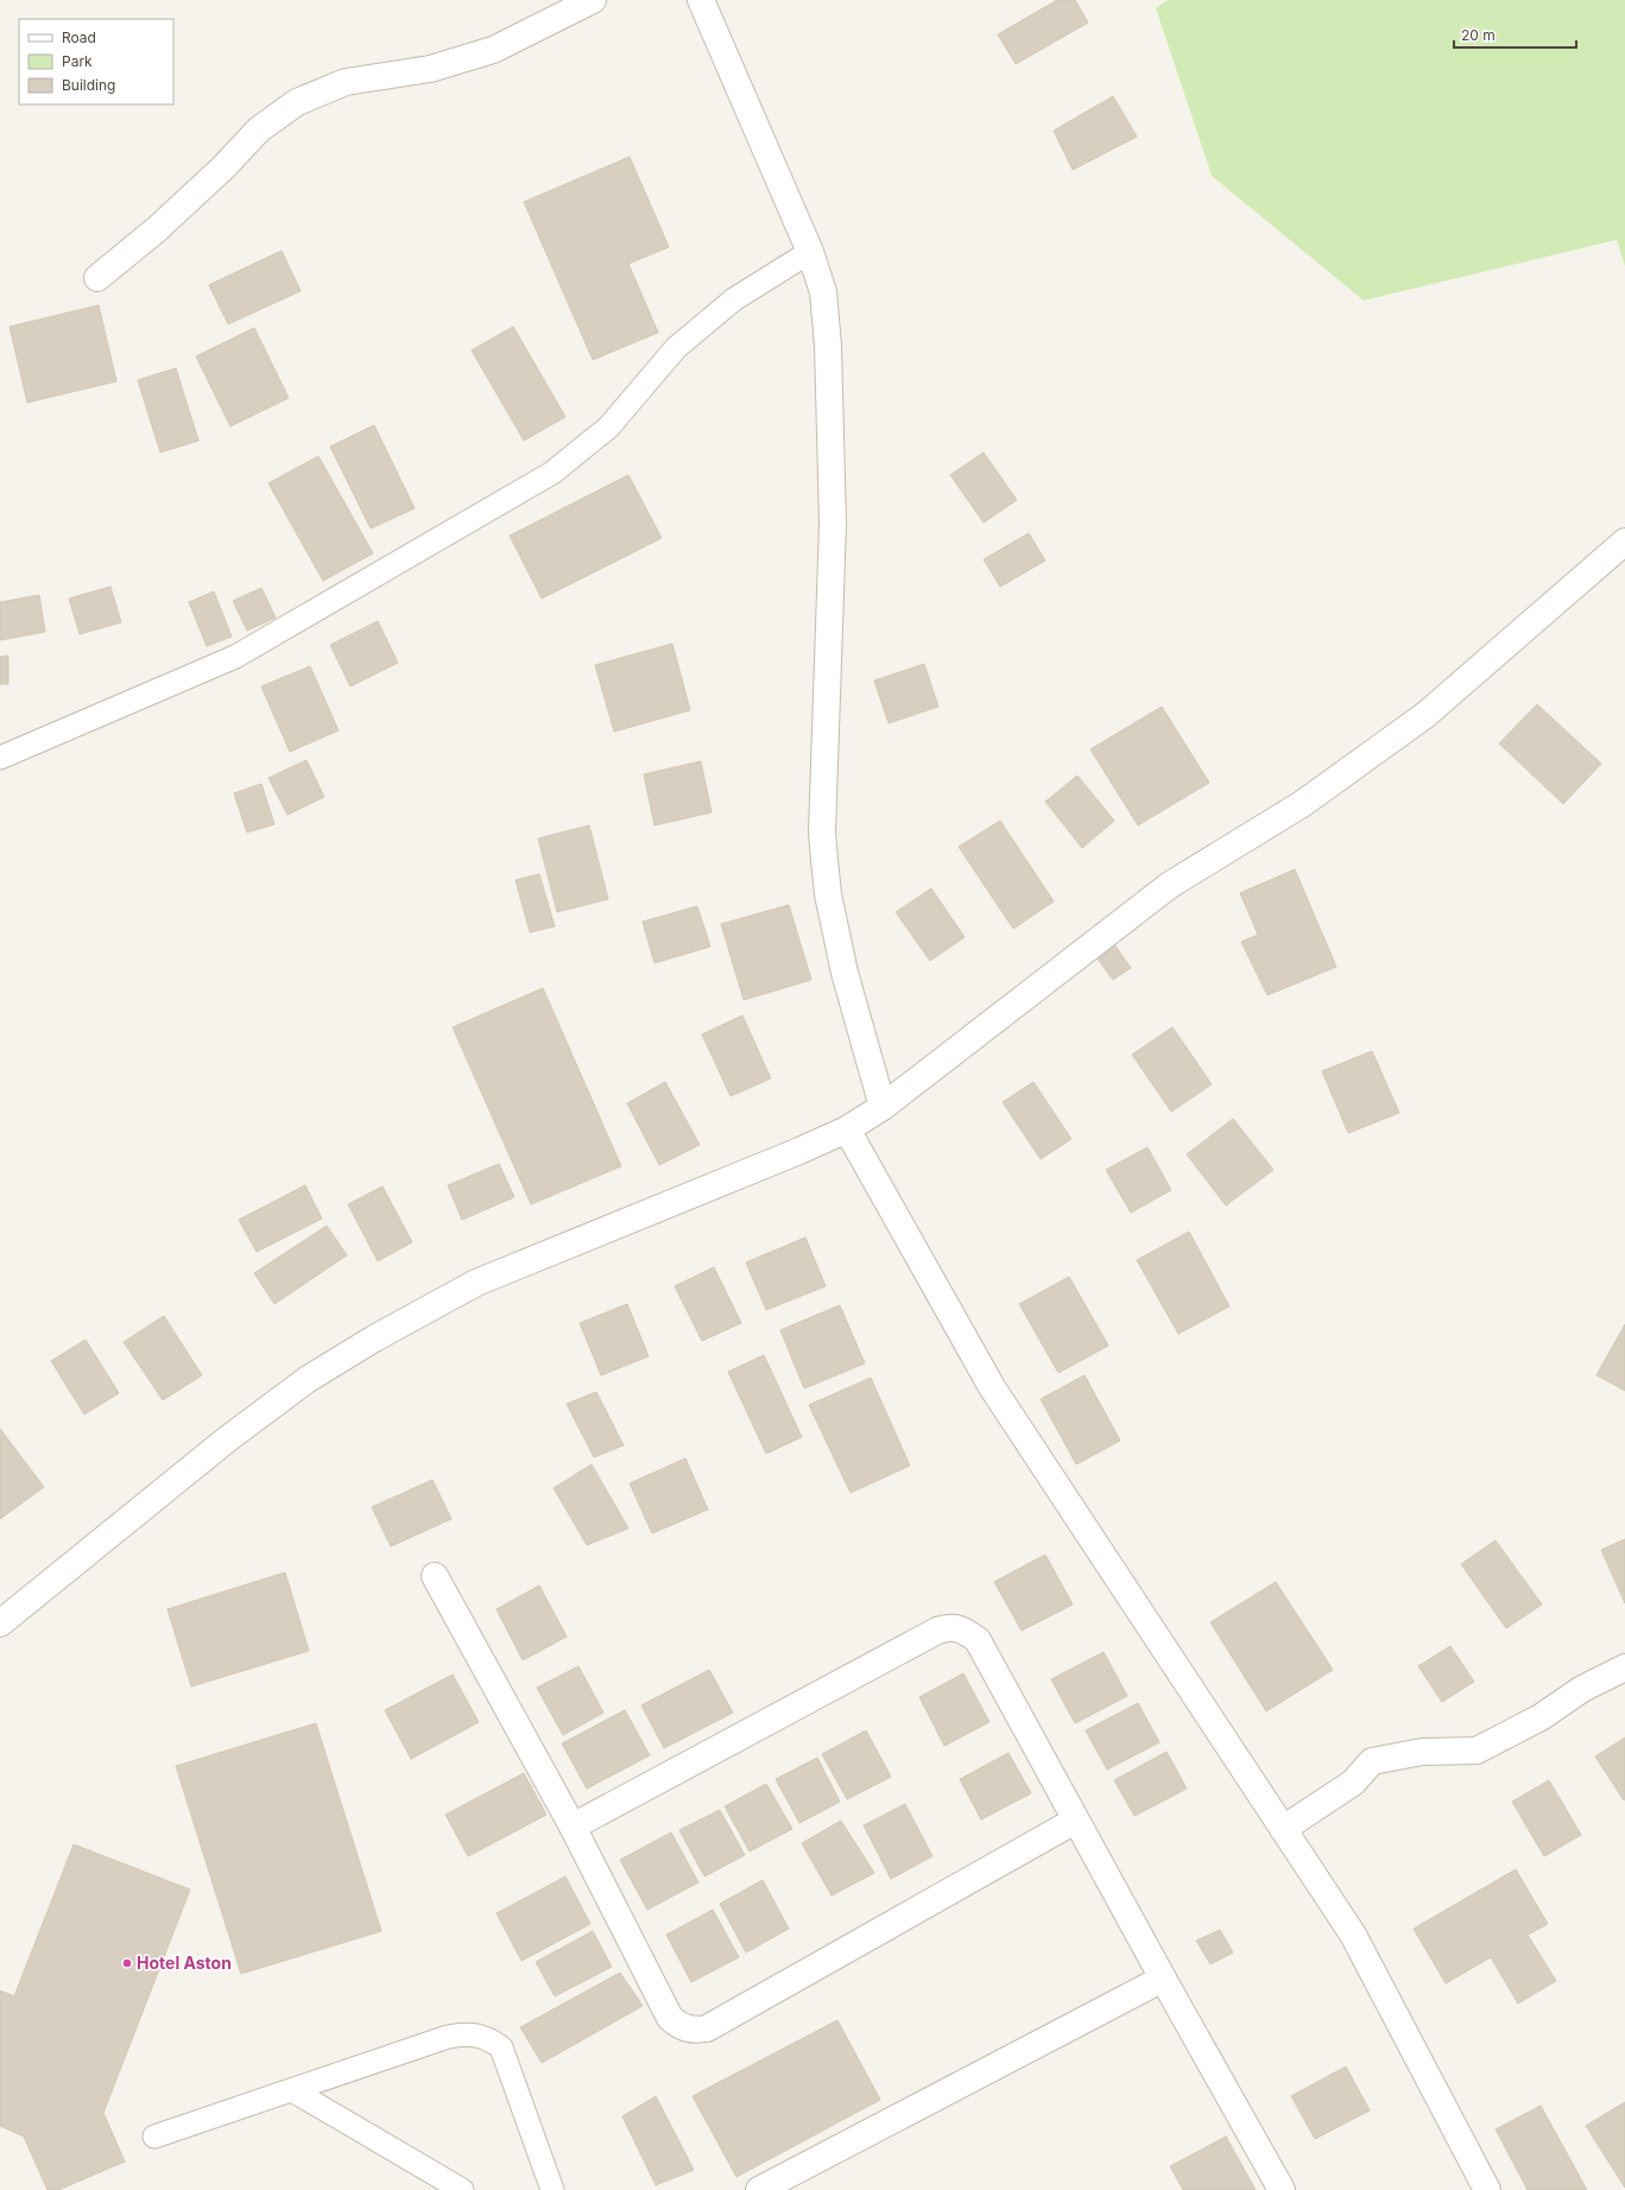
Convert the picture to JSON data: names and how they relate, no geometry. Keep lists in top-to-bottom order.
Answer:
{
  "places": ["Hotel Aston"],
  "legend": ["Road", "Park", "Building"],
  "scale_bar": "20 m"
}
